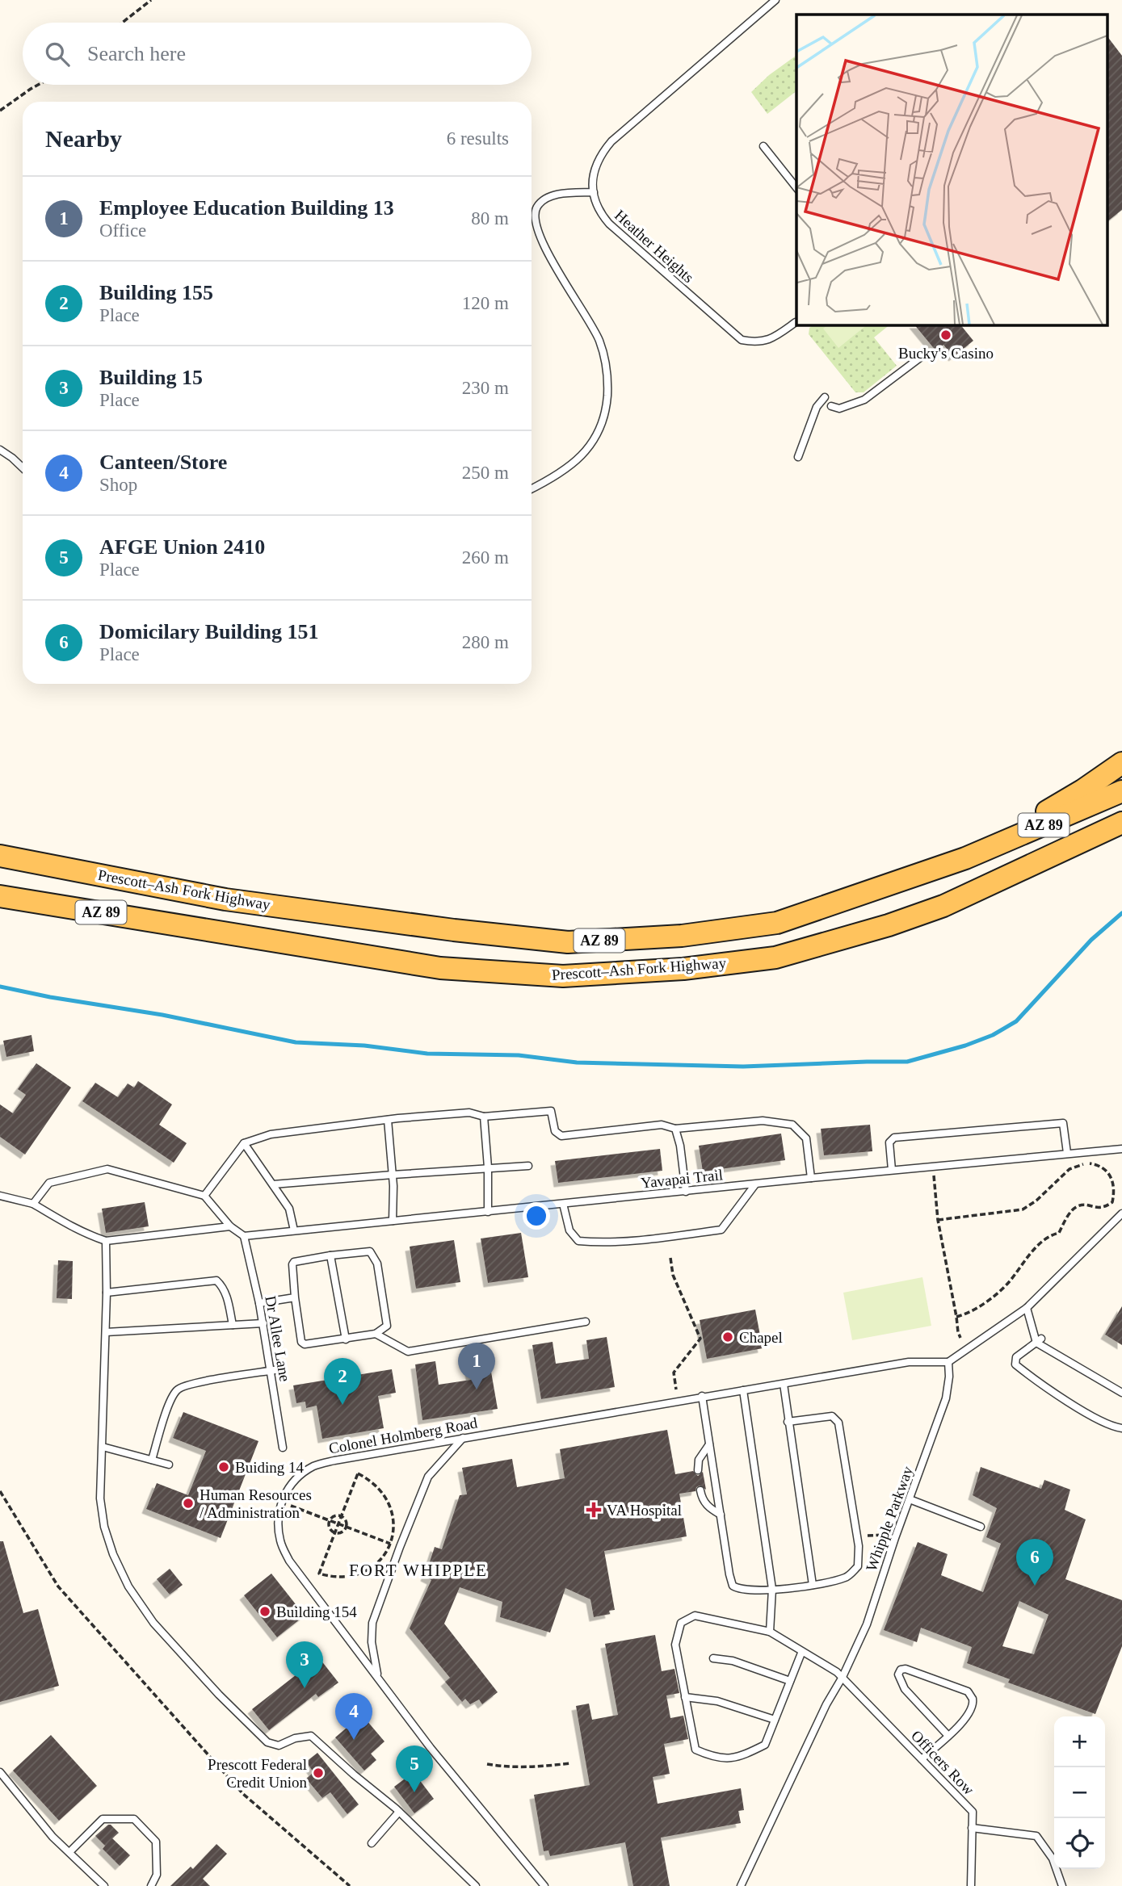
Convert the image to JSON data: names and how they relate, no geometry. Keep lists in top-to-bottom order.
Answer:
{
  "streets": {
    "main road": ["AZ 89", "Prescott–Ash Fork Highway"],
    "lane": [
      "Heather Heights",
      "Yavapai Trail",
      "Dr Allee Lane",
      "Colonel Holmberg Road",
      "Whipple Parkway",
      "Officers Row"
    ]
  },
  "crossings": [
    ["Yavapai Trail", "Dr Allee Lane"],
    ["Colonel Holmberg Road", "Whipple Parkway"],
    ["Whipple Parkway", "Officers Row"]
  ],
  "districts": ["FORT WHIPPLE"],
  "places": {
    "other": [
      "Bucky's Casino",
      "Chapel",
      "Buiding 14",
      "Human Resources / Administration",
      "Building 154",
      "Prescott Federal Credit Union"
    ],
    "health": ["VA Hospital"]
  },
  "page": {
    "search": "Search here",
    "heading": ["Nearby", "6 results"],
    "list": [
      {
        "mark": "1",
        "name": "Employee Education Building 13",
        "note": "Office",
        "value": "80 m"
      },
      {
        "mark": "2",
        "name": "Building 155",
        "note": "Place",
        "value": "120 m"
      },
      {
        "mark": "3",
        "name": "Building 15",
        "note": "Place",
        "value": "230 m"
      },
      {
        "mark": "4",
        "name": "Canteen/Store",
        "note": "Shop",
        "value": "250 m"
      },
      {
        "mark": "5",
        "name": "AFGE Union 2410",
        "note": "Place",
        "value": "260 m"
      },
      {
        "mark": "6",
        "name": "Domicilary Building 151",
        "note": "Place",
        "value": "280 m"
      }
    ],
    "pins": [
      "1",
      "2",
      "6",
      "3",
      "4",
      "5"
    ],
    "map_buttons": ["+", "−"]
  }
}
